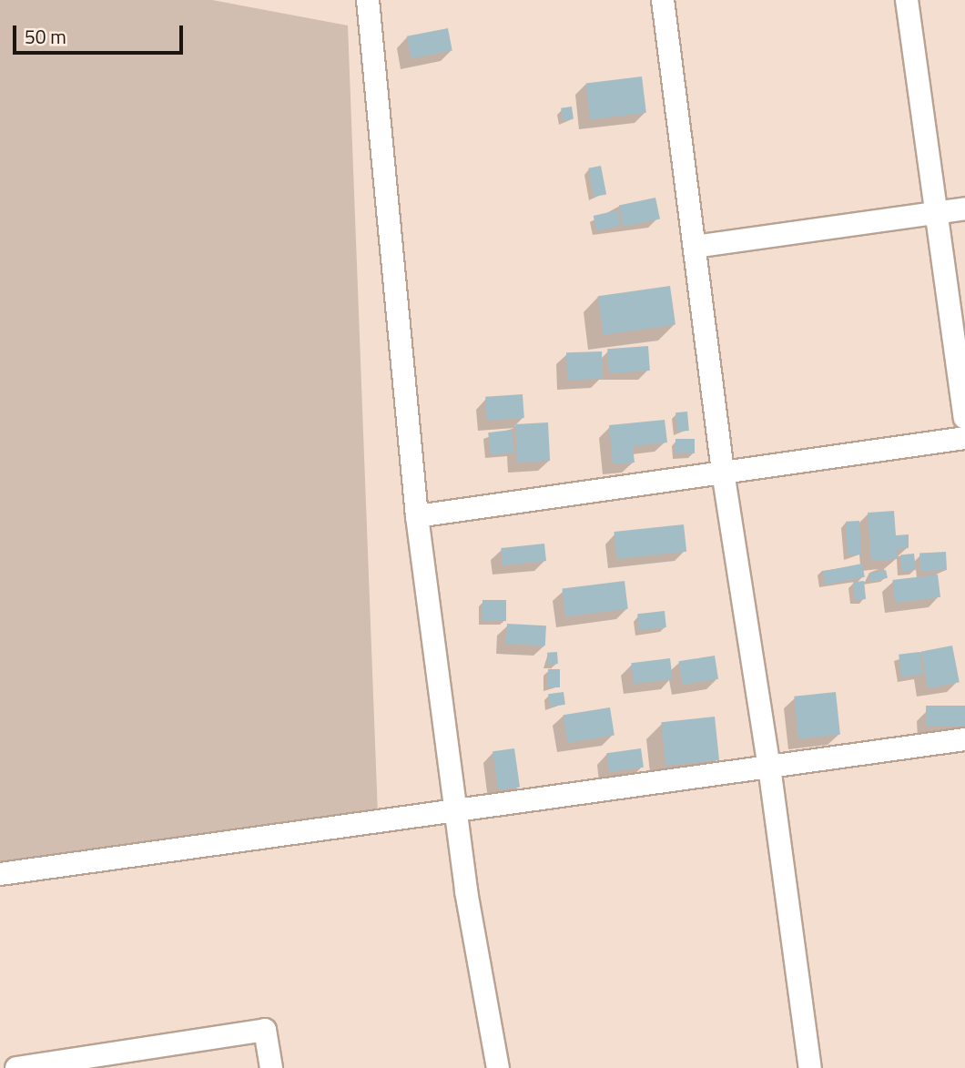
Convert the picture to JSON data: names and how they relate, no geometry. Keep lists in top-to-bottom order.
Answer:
{
  "scale_bar": "50 m"
}
